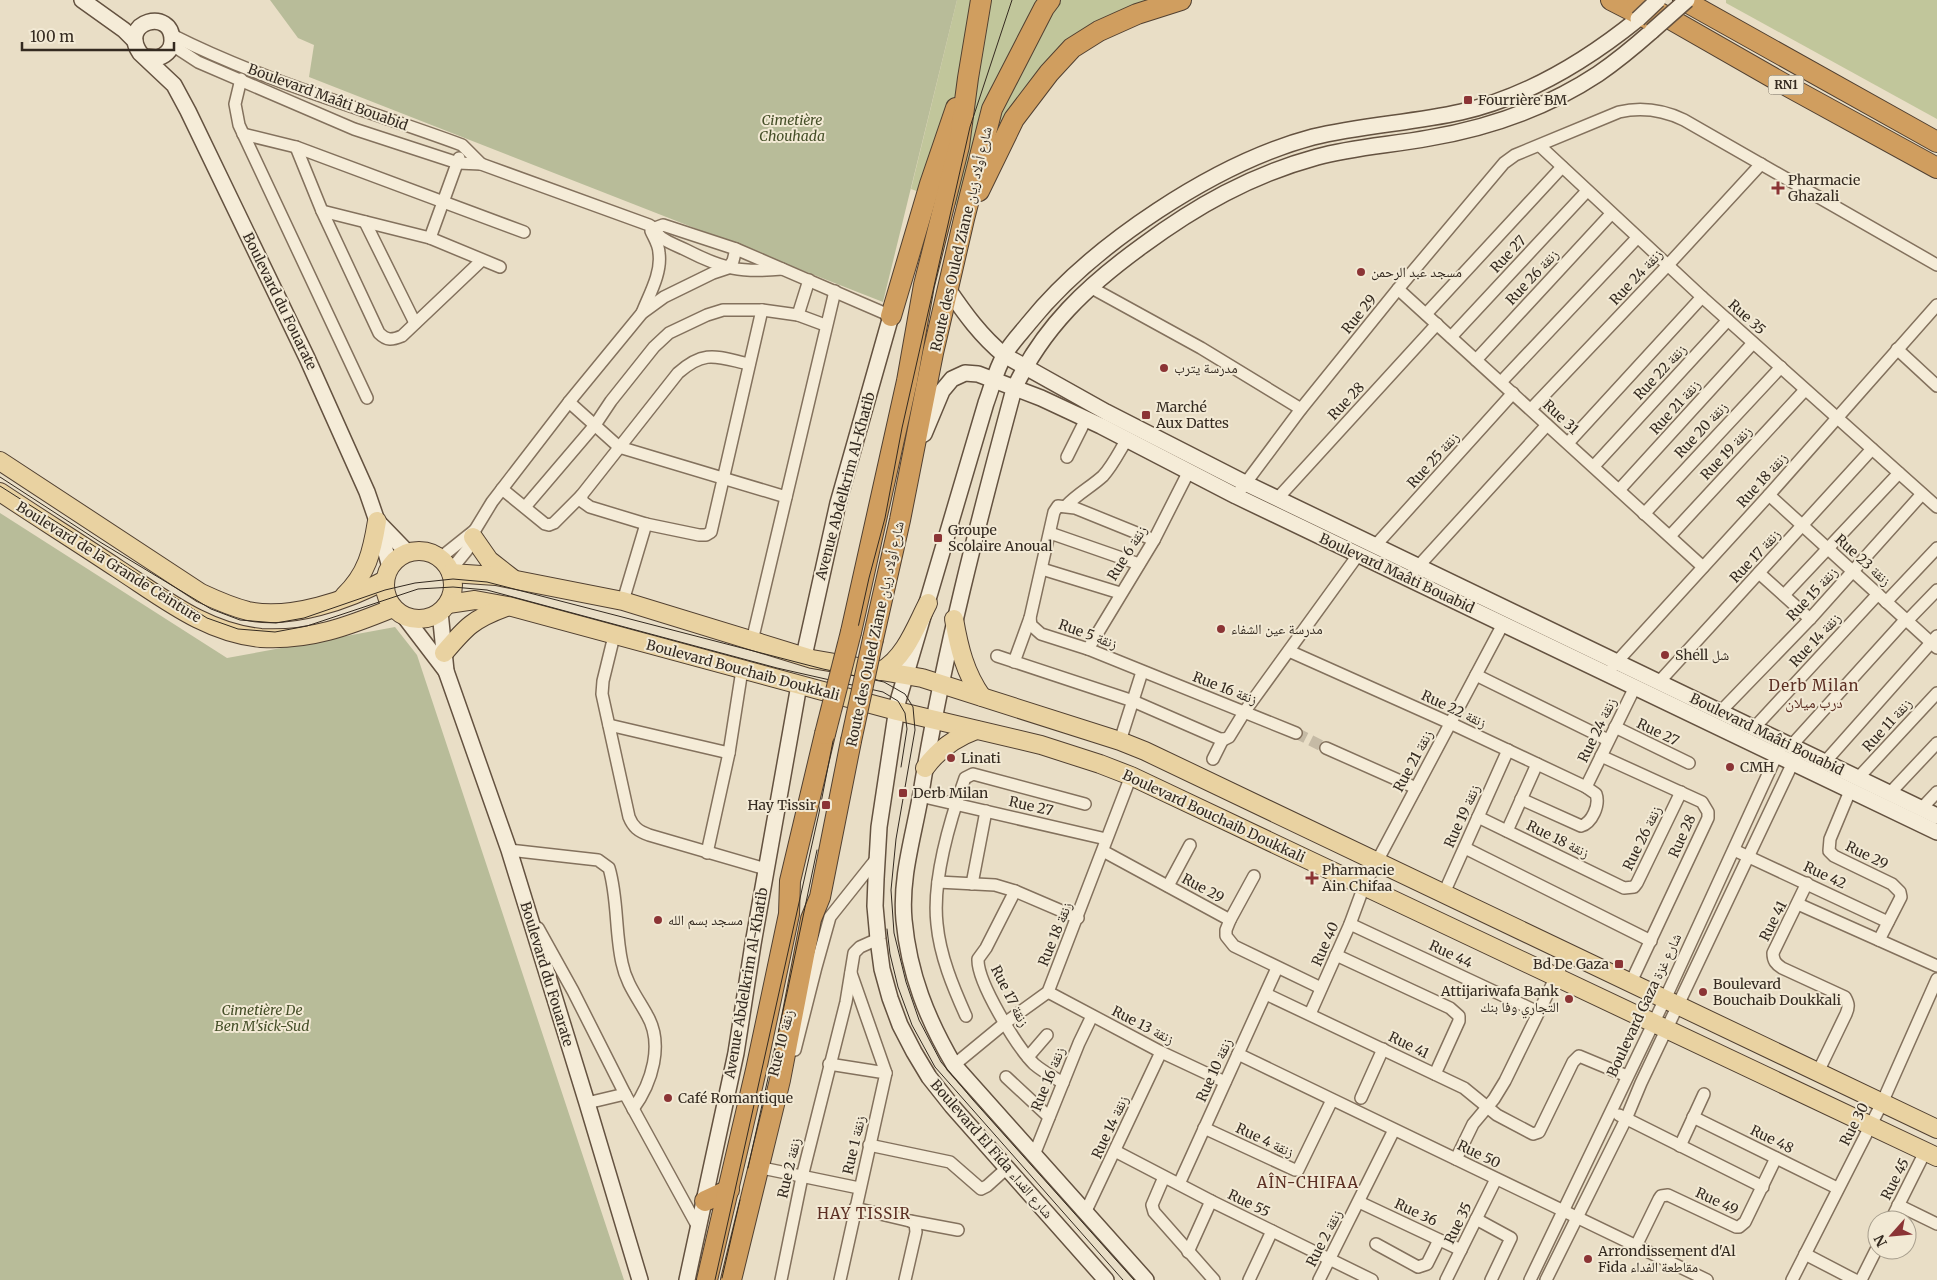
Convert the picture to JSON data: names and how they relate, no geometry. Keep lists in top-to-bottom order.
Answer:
{
  "streets": {
    "highway": ["RN1", "Route des Ouled Ziane شارع أولاد زيان"],
    "main road": ["Boulevard de la Grande Ceinture", "Boulevard Bouchaib Doukkali"],
    "street": [
      "Boulevard Maâti Bouabid",
      "Rue 27",
      "Rue 26 زنقة",
      "Rue 24 زنقة",
      "Boulevard du Fouarate",
      "Rue 29",
      "Rue 35",
      "Rue 22 زنقة",
      "Rue 28",
      "Rue 21 زنقة",
      "Rue 31",
      "Rue 20 زنقة",
      "Rue 19 زنقة",
      "Rue 25 زنقة",
      "Rue 18 زنقة",
      "Avenue Abdelkrim Al-Khatib",
      "Rue 6 زنقة",
      "Rue 17 زنقة",
      "Rue 23 زنقة",
      "Rue 15 زنقة",
      "Rue 5 زنقة",
      "Rue 14 زنقة",
      "Rue 16 زنقة",
      "Rue 11 زنقة",
      "Rue 42",
      "Rue 41",
      "Rue 40",
      "Rue 44",
      "Boulevard Gaza شارع غزة",
      "Rue 13 زنقة",
      "Rue 10 زنقة",
      "Rue 30",
      "Rue 48",
      "Rue 4 زنقة",
      "Rue 1 زنقة",
      "Boulevard El Fida شارع الفداء",
      "Rue 50",
      "Rue 2 زنقة",
      "Rue 45",
      "Rue 49",
      "Rue 55",
      "Rue 36"
    ]
  },
  "crossings": [
    ["RN1", "Boulevard El Fida شارع الفداء"],
    ["Boulevard Maâti Bouabid", "Route des Ouled Ziane شارع أولاد زيان"],
    ["Boulevard Maâti Bouabid", "Rue 24 زنقة"],
    ["Boulevard Maâti Bouabid", "Boulevard du Fouarate"],
    ["Boulevard Maâti Bouabid", "Rue 29"],
    ["Boulevard Maâti Bouabid", "Rue 28"],
    ["Boulevard Maâti Bouabid", "Rue 21 زنقة"],
    ["Boulevard Maâti Bouabid", "Rue 25 زنقة"],
    ["Boulevard Maâti Bouabid", "Rue 18 زنقة"],
    ["Boulevard Maâti Bouabid", "Avenue Abdelkrim Al-Khatib"],
    ["Boulevard Maâti Bouabid", "Rue 6 زنقة"],
    ["Boulevard Maâti Bouabid", "Rue 17 زنقة"],
    ["Boulevard Maâti Bouabid", "Rue 15 زنقة"],
    ["Boulevard Maâti Bouabid", "Rue 14 زنقة"],
    ["Boulevard Maâti Bouabid", "Rue 11 زنقة"],
    ["Boulevard Maâti Bouabid", "Boulevard Gaza شارع غزة"],
    ["Boulevard Maâti Bouabid", "Boulevard El Fida شارع الفداء"],
    ["Rue 27", "Rue 24 زنقة"],
    ["Rue 27", "Rue 35"],
    ["Rue 27", "Rue 31"],
    ["Rue 27", "Rue 18 زنقة"],
    ["Rue 27", "Boulevard El Fida شارع الفداء"],
    ["Rue 26 زنقة", "Rue 35"],
    ["Rue 26 زنقة", "Rue 28"],
    ["Rue 26 زنقة", "Rue 31"],
    ["Rue 26 زنقة", "Rue 18 زنقة"],
    ["Rue 24 زنقة", "Rue 29"],
    ["Rue 24 زنقة", "Rue 35"],
    ["Rue 24 زنقة", "Rue 22 زنقة"],
    ["Rue 24 زنقة", "Rue 28"],
    ["Rue 24 زنقة", "Rue 31"],
    ["Boulevard du Fouarate", "Boulevard de la Grande Ceinture"],
    ["Boulevard du Fouarate", "Boulevard Bouchaib Doukkali"],
    ["Rue 29", "Rue 35"],
    ["Rue 29", "Rue 31"],
    ["Rue 29", "Rue 18 زنقة"],
    ["Rue 29", "Rue 11 زنقة"],
    ["Rue 29", "Rue 42"],
    ["Rue 29", "Rue 40"],
    ["Rue 29", "Rue 10 زنقة"],
    ["Rue 35", "Rue 22 زنقة"],
    ["Rue 35", "Rue 21 زنقة"],
    ["Rue 35", "Rue 20 زنقة"],
    ["Rue 35", "Rue 19 زنقة"],
    ["Rue 35", "Rue 18 زنقة"],
    ["Rue 35", "Rue 17 زنقة"],
    ["Rue 35", "Rue 15 زنقة"],
    ["Rue 35", "Rue 50"],
    ["Rue 35", "Rue 36"],
    ["Rue 22 زنقة", "Rue 21 زنقة"],
    ["Rue 22 زنقة", "Rue 31"],
    ["Rue 22 زنقة", "Rue 19 زنقة"],
    ["Rue 28", "Rue 31"],
    ["Rue 28", "Boulevard Bouchaib Doukkali"],
    ["Rue 21 زنقة", "Rue 31"],
    ["Rue 21 زنقة", "Boulevard Bouchaib Doukkali"],
    ["Rue 21 زنقة", "Rue 40"],
    ["Rue 31", "Rue 20 زنقة"],
    ["Rue 31", "Rue 19 زنقة"],
    ["Rue 31", "Rue 25 زنقة"],
    ["Rue 31", "Rue 18 زنقة"],
    ["Rue 19 زنقة", "Rue 18 زنقة"],
    ["Rue 19 زنقة", "Boulevard Bouchaib Doukkali"],
    ["Rue 18 زنقة", "Rue 23 زنقة"],
    ["Rue 18 زنقة", "Boulevard Bouchaib Doukkali"],
    ["Rue 18 زنقة", "Rue 13 زنقة"],
    ["Avenue Abdelkrim Al-Khatib", "Boulevard Bouchaib Doukkali"],
    ["Rue 6 زنقة", "Rue 5 زنقة"],
    ["Rue 17 زنقة", "Rue 23 زنقة"],
    ["Rue 17 زنقة", "Rue 16 زنقة"],
    ["Rue 23 زنقة", "Rue 15 زنقة"],
    ["Rue 23 زنقة", "Rue 14 زنقة"],
    ["Boulevard de la Grande Ceinture", "Boulevard Bouchaib Doukkali"],
    ["Rue 5 زنقة", "Rue 16 زنقة"],
    ["Rue 14 زنقة", "Rue 13 زنقة"],
    ["Rue 14 زنقة", "Boulevard El Fida شارع الفداء"],
    ["Rue 14 زنقة", "Rue 55"],
    ["Boulevard Bouchaib Doukkali", "Rue 41"],
    ["Boulevard Bouchaib Doukkali", "Rue 40"],
    ["Boulevard Bouchaib Doukkali", "Boulevard Gaza شارع غزة"],
    ["Boulevard Bouchaib Doukkali", "Rue 30"],
    ["Boulevard Bouchaib Doukkali", "Boulevard El Fida شارع الفداء"],
    ["Boulevard Bouchaib Doukkali", "Rue 45"],
    ["Rue 16 زنقة", "Rue 13 زنقة"],
    ["Rue 16 زنقة", "Boulevard El Fida شارع الفداء"],
    ["Rue 42", "Rue 41"],
    ["Rue 42", "Boulevard Gaza شارع غزة"],
    ["Rue 41", "Rue 40"],
    ["Rue 41", "Boulevard Gaza شارع غزة"],
    ["Rue 41", "Rue 10 زنقة"],
    ["Rue 40", "Rue 44"],
    ["Boulevard Gaza شارع غزة", "Rue 50"],
    ["Rue 13 زنقة", "Rue 10 زنقة"],
    ["Rue 10 زنقة", "Rue 4 زنقة"],
    ["Rue 10 زنقة", "Boulevard El Fida شارع الفداء"],
    ["Rue 10 زنقة", "Rue 50"],
    ["Rue 10 زنقة", "Rue 55"],
    ["Rue 30", "Rue 48"],
    ["Rue 48", "Rue 49"],
    ["Rue 4 زنقة", "Rue 50"],
    ["Boulevard El Fida شارع الفداء", "Rue 2 زنقة"],
    ["Rue 50", "Rue 2 زنقة"],
    ["Rue 50", "Rue 49"],
    ["Rue 2 زنقة", "Rue 55"],
    ["Rue 2 زنقة", "Rue 36"]
  ],
  "districts": ["Derb Milan درب ميلان", "AÎN-CHIFAA", "HAY TISSIR"],
  "parks": ["Cimetière Chouhada", "Cimetière De Ben M'sick-Sud"],
  "places": {
    "transit": [
      "Fourrière BM",
      "Marché Aux Dattes",
      "Groupe Scolaire Anoual",
      "Derb Milan",
      "Hay Tissir",
      "Bd De Gaza"
    ],
    "health": ["Pharmacie Ghazali", "Pharmacie Ain Chifaa"],
    "other": [
      "مسجد عبد الرحمن",
      "مدرسة يترب",
      "مدرسة عين الشفاء",
      "Shell شل",
      "Linati",
      "CMH",
      "مسجد بسم الله",
      "Boulevard Bouchaib Doukkali",
      "Attijariwafa Bank التجاري وفا بنك",
      "Café Romantique",
      "Arrondissement d'Al Fida مقاطعة الفداء"
    ]
  },
  "scale_bar": "100 m",
  "north": "bottom left"
}
